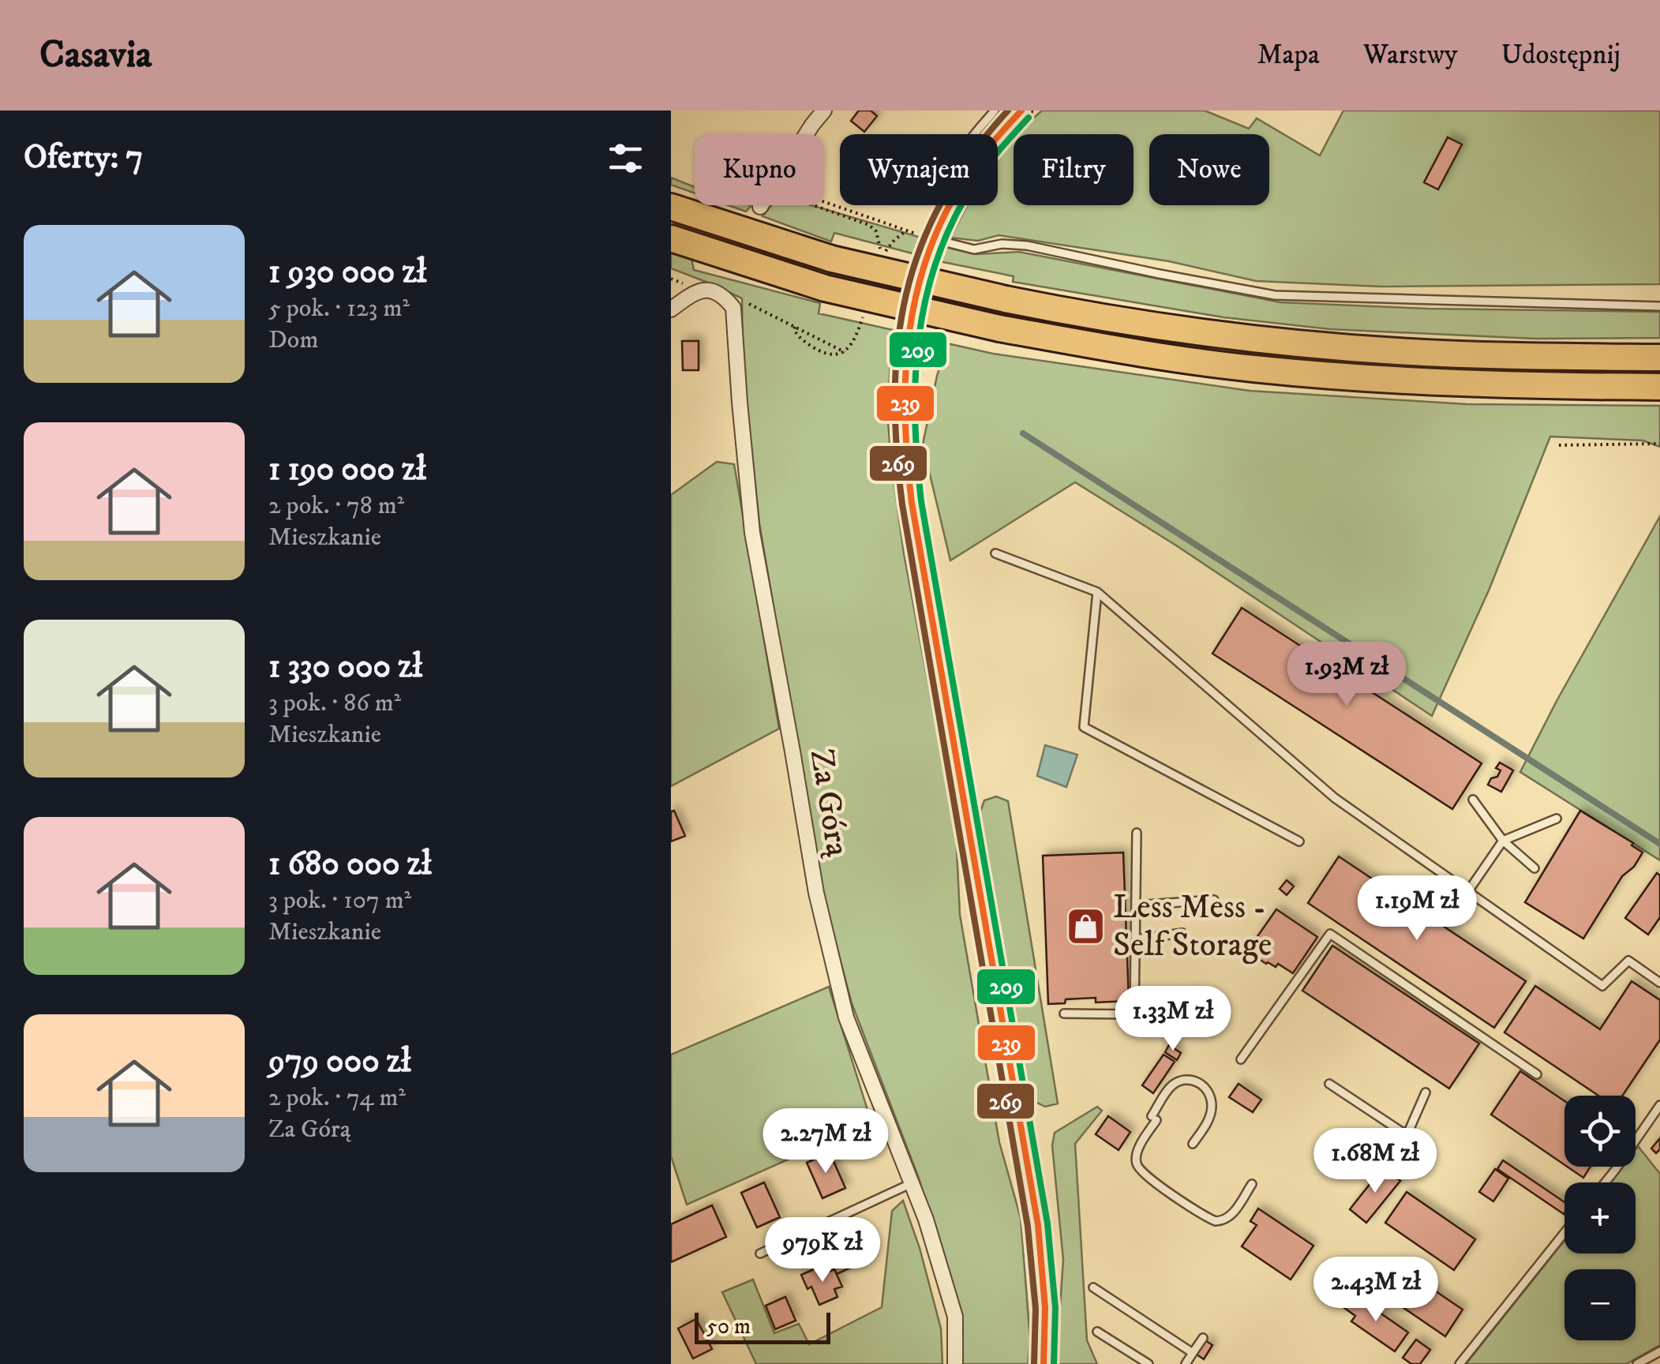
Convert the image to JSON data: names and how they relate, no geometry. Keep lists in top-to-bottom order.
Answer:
{
  "streets": {
    "street": ["Za Górą"]
  },
  "places": {
    "shop": ["Less Mess - Self Storage"]
  },
  "lines": ["transit line 239", "transit line 269", "transit line 209"],
  "scale_bar": "50 m",
  "page": {
    "header": "Casavia",
    "nav": ["Mapa", "Warstwy", "Udostępnij"],
    "heading": "Oferty: 7",
    "chip": [
      "Kupno",
      "Wynajem",
      "Filtry",
      "Nowe"
    ],
    "list": [
      {
        "name": "1 930 000 zł",
        "note": "5 pok. · 123 m² · Dom"
      },
      {
        "name": "1 190 000 zł",
        "note": "2 pok. · 78 m² · Mieszkanie"
      },
      {
        "name": "1 330 000 zł",
        "note": "3 pok. · 86 m² · Mieszkanie"
      },
      {
        "name": "1 680 000 zł",
        "note": "3 pok. · 107 m² · Mieszkanie"
      },
      {
        "name": "979 000 zł",
        "note": "2 pok. · 74 m² · Za Górą"
      }
    ],
    "price": [
      "1.93M zł",
      "1.19M zł",
      "1.33M zł",
      "2.27M zł",
      "1.68M zł",
      "979K zł",
      "2.43M zł"
    ],
    "map_buttons": ["+", "−"],
    "scale": "50 m"
  }
}
